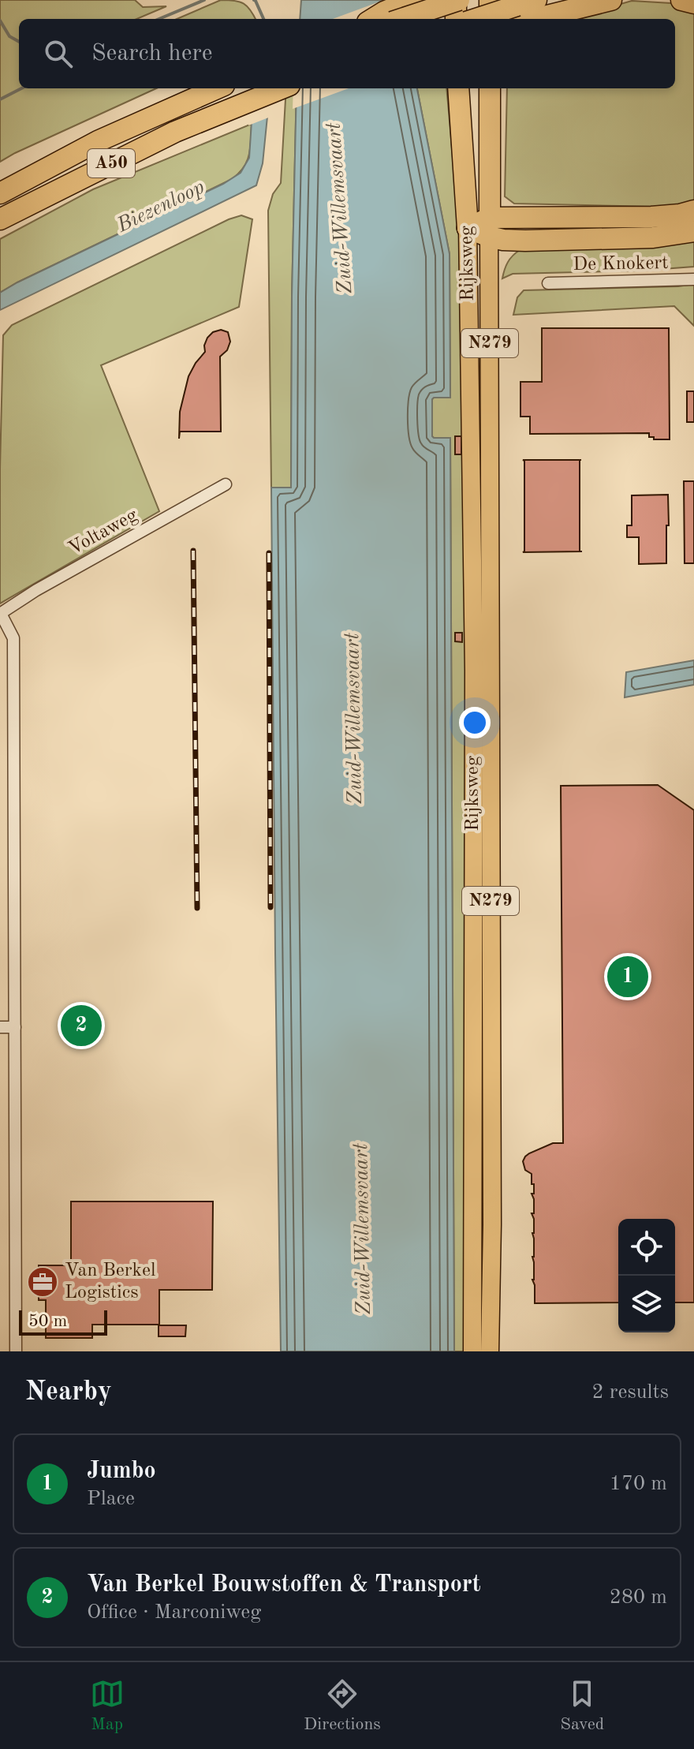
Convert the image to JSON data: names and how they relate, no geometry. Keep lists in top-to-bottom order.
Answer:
{
  "streets": {
    "highway": ["A50", "Rijksweg", "N279"],
    "street": ["De Knokert", "Voltaweg"]
  },
  "water": ["Biezenloop", "Zuid-Willemsvaart"],
  "places": {
    "office": ["Van Berkel Logistics"]
  },
  "scale_bar": "50 m",
  "page": {
    "search": "Search here",
    "pins": ["1", "2"],
    "scale": "50 m",
    "heading": ["Nearby", "2 results"],
    "list": [
      {
        "mark": "1",
        "name": "Jumbo",
        "note": "Place",
        "value": "170 m"
      },
      {
        "mark": "2",
        "name": "Van Berkel Bouwstoffen & Transport",
        "note": "Office · Marconiweg",
        "value": "280 m"
      }
    ],
    "nav": ["Map", "Directions", "Saved"]
  }
}
